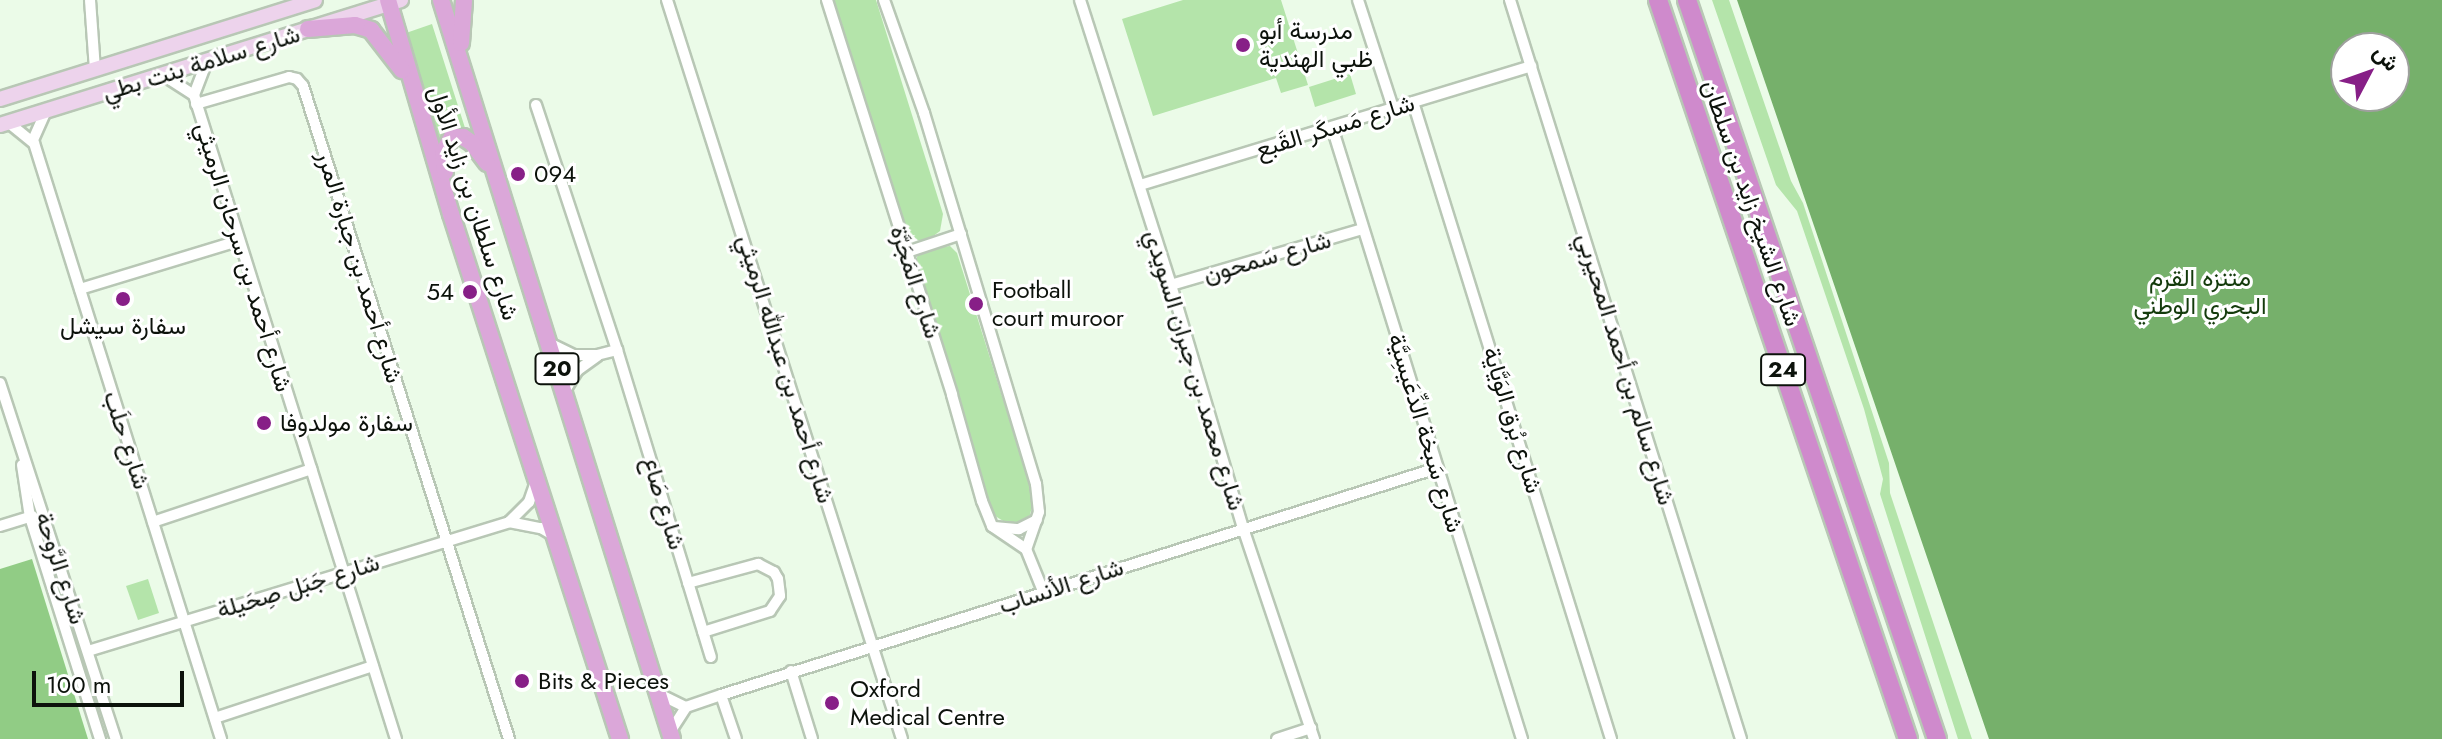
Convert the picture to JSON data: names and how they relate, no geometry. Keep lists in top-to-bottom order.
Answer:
{
  "streets": {
    "highway": ["شارع الشيخ زايد بن سلطان", "24"],
    "main road": ["شارع سلامة بنت بطي", "شارع سلطان بن زايد الأول", "20"],
    "street": [
      "شارع مَسكَر القَبع",
      "شارع أحمد بن سرحان الرميثي",
      "شارع سَمحون",
      "شارع أحمد بن جبارة المرر",
      "شارع المَجَرَّة",
      "شارع أحمد بن عبدالله الرميثي",
      "شارع سالم بن أحمد المحيربي",
      "شارع محمد بن جبران السويدي",
      "شارع بُرق الوَيَّاية",
      "شارع سَبخة الدِّعَيسِيَّة",
      "شارع حلَب",
      "شارع صَاع",
      "شارع الرَّوحة",
      "شارع جَبَل صِحَيلة",
      "شارع الأنساب"
    ]
  },
  "crossings": [
    ["شارع سلامة بنت بطي", "شارع سلطان بن زايد الأول"],
    ["شارع سلامة بنت بطي", "شارع أحمد بن سرحان الرميثي"],
    ["شارع مَسكَر القَبع", "شارع سالم بن أحمد المحيربي"],
    ["شارع مَسكَر القَبع", "شارع محمد بن جبران السويدي"],
    ["شارع مَسكَر القَبع", "شارع بُرق الوَيَّاية"],
    ["شارع مَسكَر القَبع", "شارع سَبخة الدِّعَيسِيَّة"],
    ["شارع أحمد بن سرحان الرميثي", "شارع أحمد بن جبارة المرر"],
    ["شارع أحمد بن سرحان الرميثي", "شارع جَبَل صِحَيلة"],
    ["شارع سَمحون", "شارع محمد بن جبران السويدي"],
    ["شارع سَمحون", "شارع سَبخة الدِّعَيسِيَّة"],
    ["شارع أحمد بن جبارة المرر", "شارع جَبَل صِحَيلة"],
    ["شارع أحمد بن عبدالله الرميثي", "شارع الأنساب"],
    ["شارع محمد بن جبران السويدي", "شارع الأنساب"],
    ["شارع سَبخة الدِّعَيسِيَّة", "شارع الأنساب"],
    ["شارع حلَب", "شارع جَبَل صِحَيلة"],
    ["شارع الرَّوحة", "شارع جَبَل صِحَيلة"]
  ],
  "parks": ["متنزه القرم البحري الوطني"],
  "places": [
    "مدرسة أبو ظبي الهندية",
    "094",
    "54",
    "سفارة سيشل",
    "Football court muroor",
    "سفارة مولدوفا",
    "Bits & Pieces",
    "Oxford Medical Centre"
  ],
  "scale_bar": "100 m",
  "north": "top right"
}
